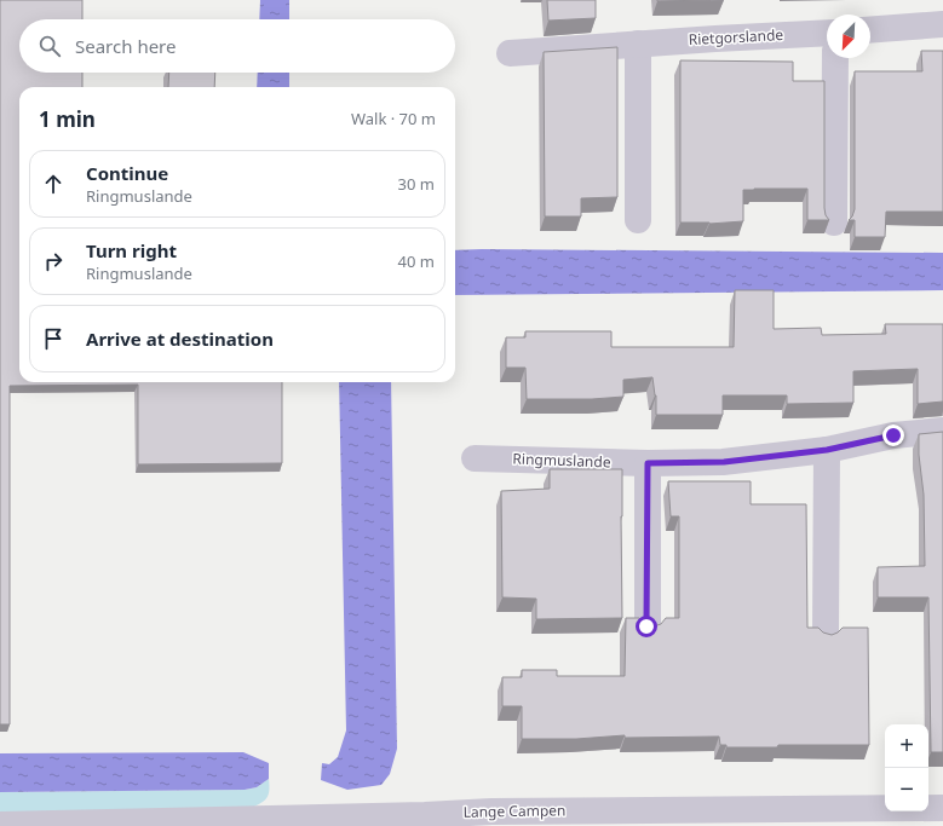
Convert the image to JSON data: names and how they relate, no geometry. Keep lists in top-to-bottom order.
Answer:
{
  "streets": {
    "street": ["Rietgorslande", "Ringmuslande", "Lange Campen"]
  },
  "north": "bottom left",
  "page": {
    "search": "Search here",
    "heading": ["1 min", "Walk · 70 m"],
    "list": [
      ["Continue", "Ringmuslande", "30 m"],
      ["Turn right", "Ringmuslande", "40 m"],
      "Arrive at destination"
    ],
    "map_buttons": ["+", "−"]
  }
}
